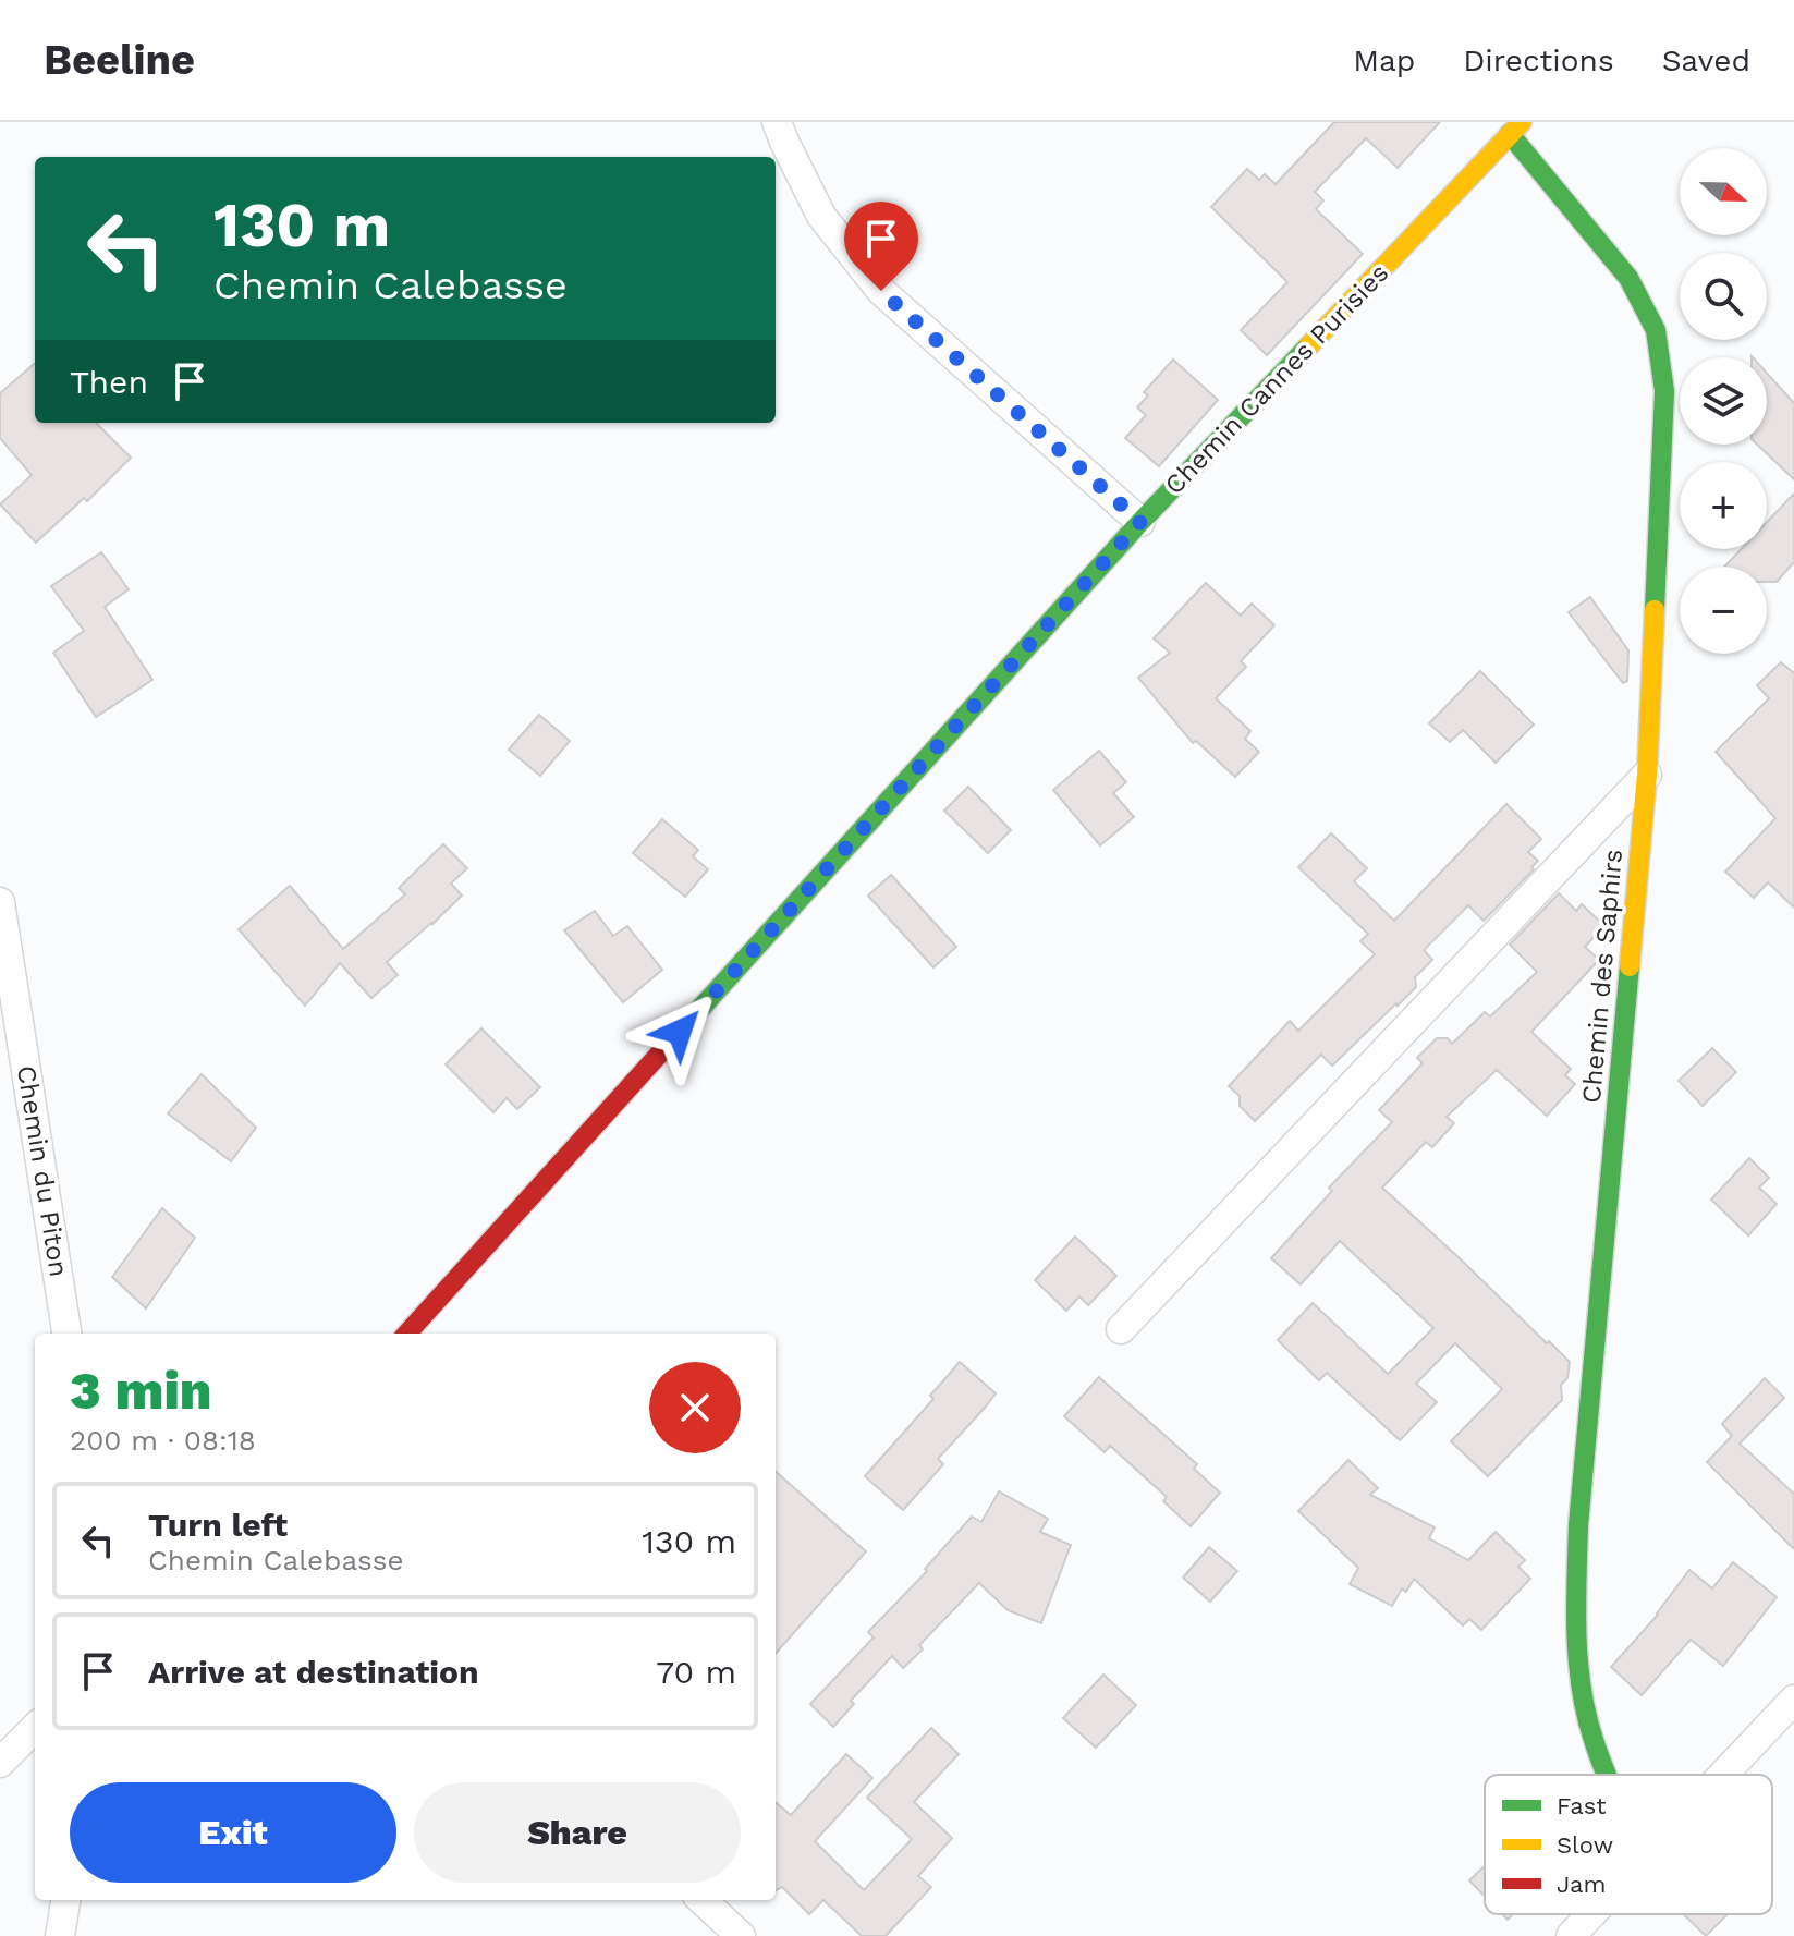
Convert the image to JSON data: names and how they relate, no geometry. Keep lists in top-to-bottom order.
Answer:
{
  "streets": {
    "street": ["Chemin Cannes Purisies", "Chemin des Saphirs", "Chemin du Piton"]
  },
  "crossings": [
    ["Chemin Cannes Purisies", "Chemin des Saphirs"]
  ],
  "legend": ["Fast", "Slow", "Jam"],
  "north": "right",
  "page": {
    "header": "Beeline",
    "nav": ["Map", "Directions", "Saved"],
    "map_buttons": ["+", "−"],
    "turn": ["130 m", "Chemin Calebasse"],
    "then": "Then",
    "heading": ["3 min", "200 m · 08:18"],
    "list": [
      {
        "name": "Turn left",
        "note": "Chemin Calebasse",
        "value": "130 m"
      },
      {
        "name": "Arrive at destination",
        "value": "70 m"
      }
    ],
    "buttons": ["Exit", "Share"]
  }
}
